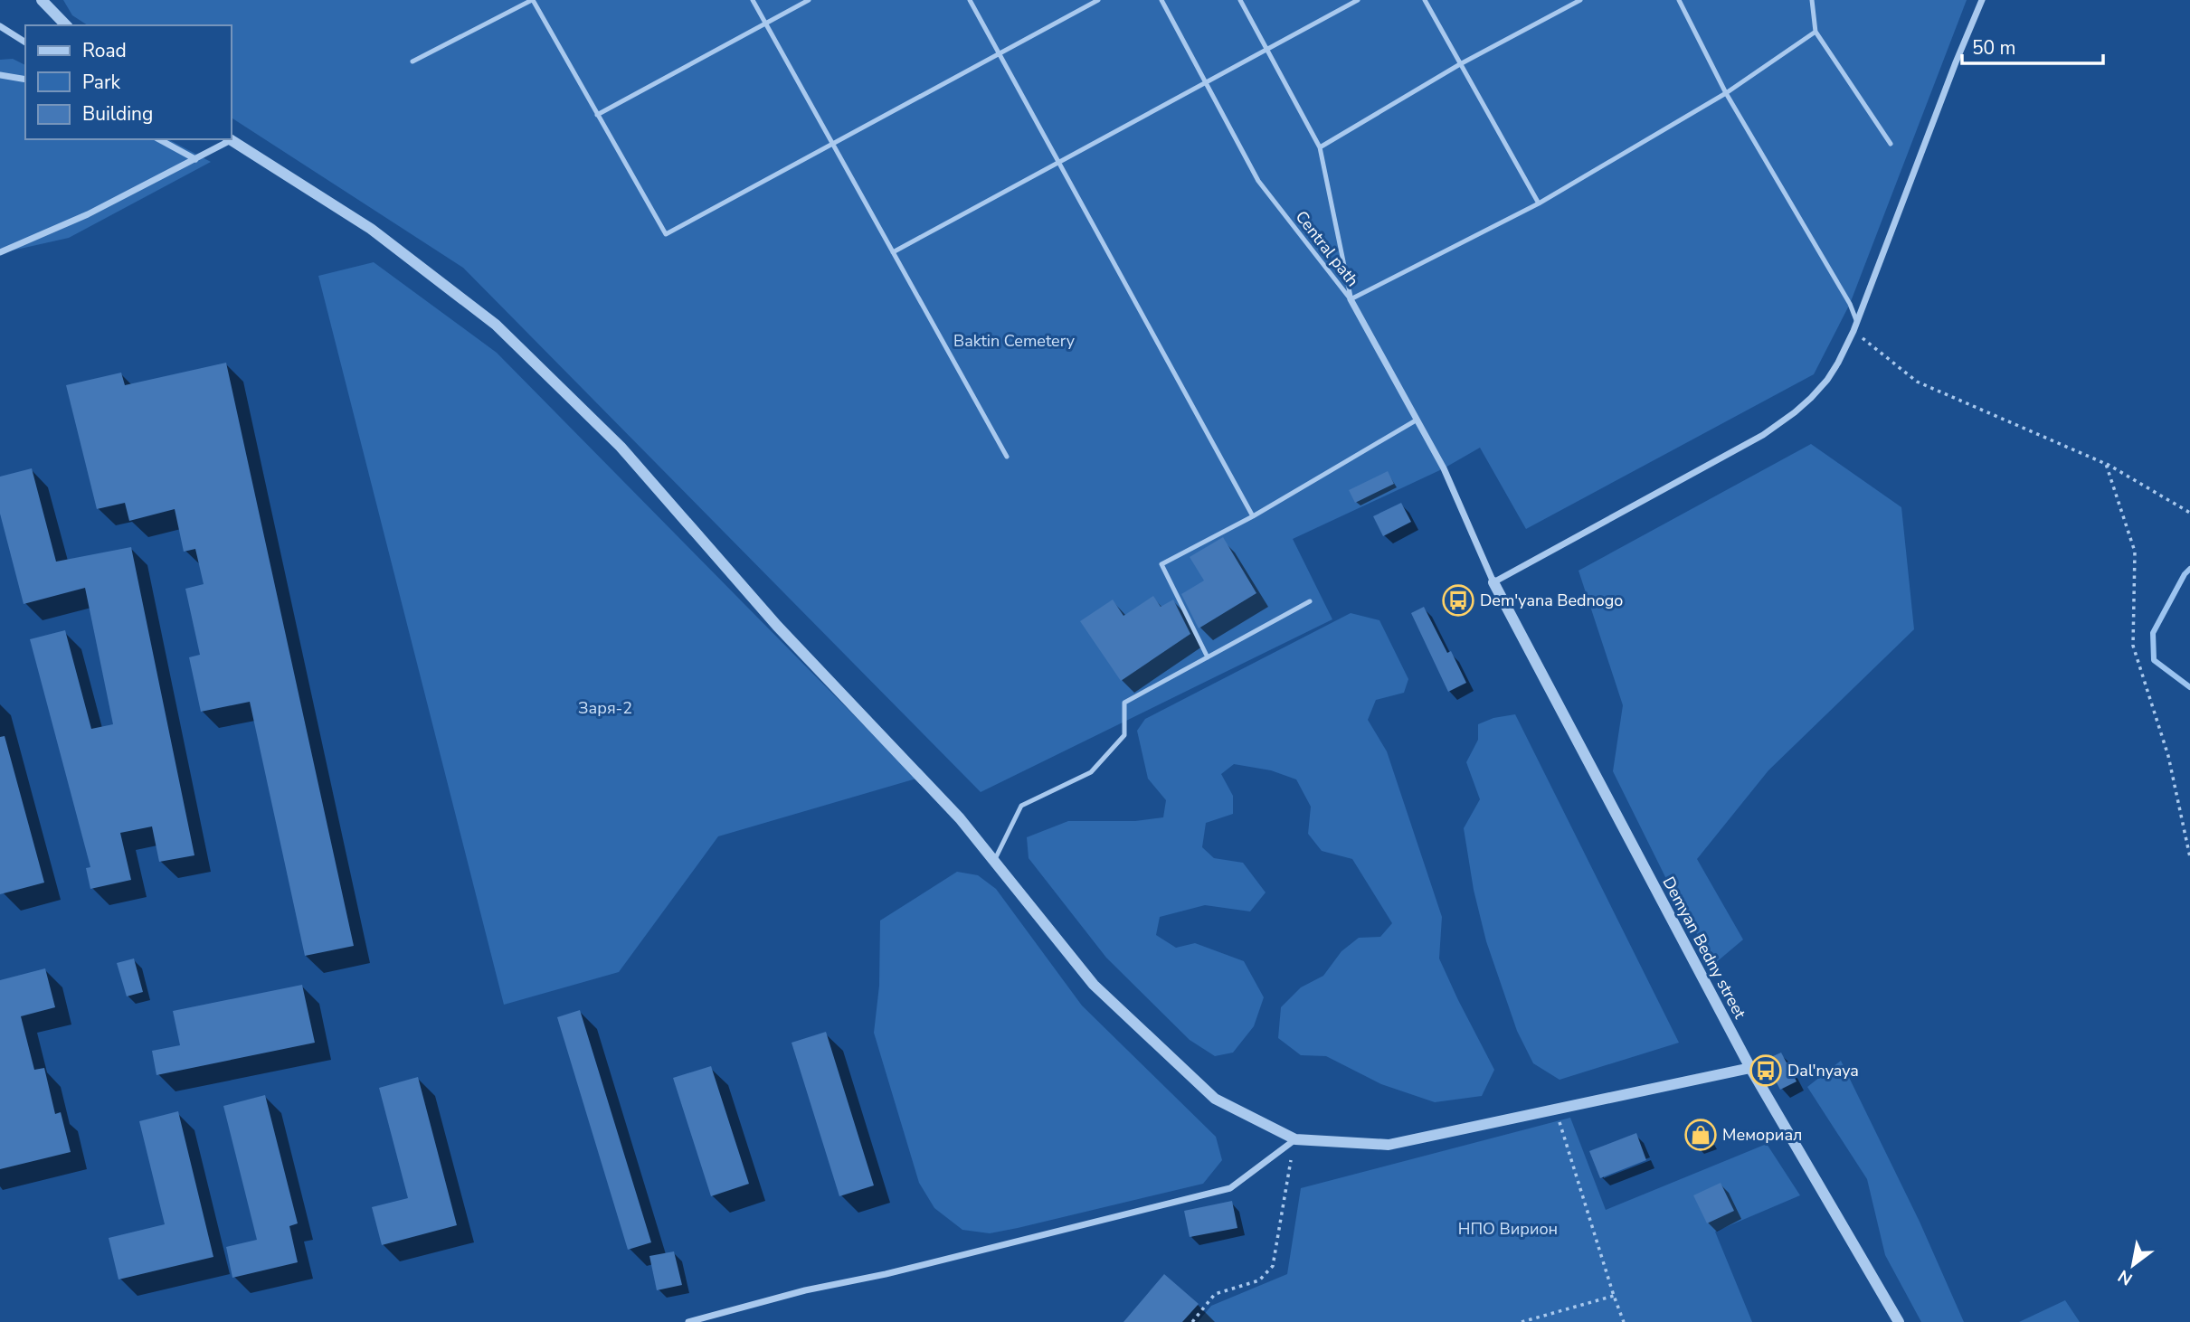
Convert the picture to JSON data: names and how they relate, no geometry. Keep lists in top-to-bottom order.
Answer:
{
  "streets": {
    "street": ["Demyan Bedny street"],
    "lane": ["Central path"]
  },
  "parks": ["Baktin Cemetery", "Заря-2", "НПО Вирион"],
  "places": {
    "bus stop": ["Dem'yana Bednogo", "Dal'nyaya"],
    "shop": ["Мемориал"]
  },
  "legend": ["Road", "Park", "Building"],
  "scale_bar": "50 m",
  "north": "bottom left"
}
